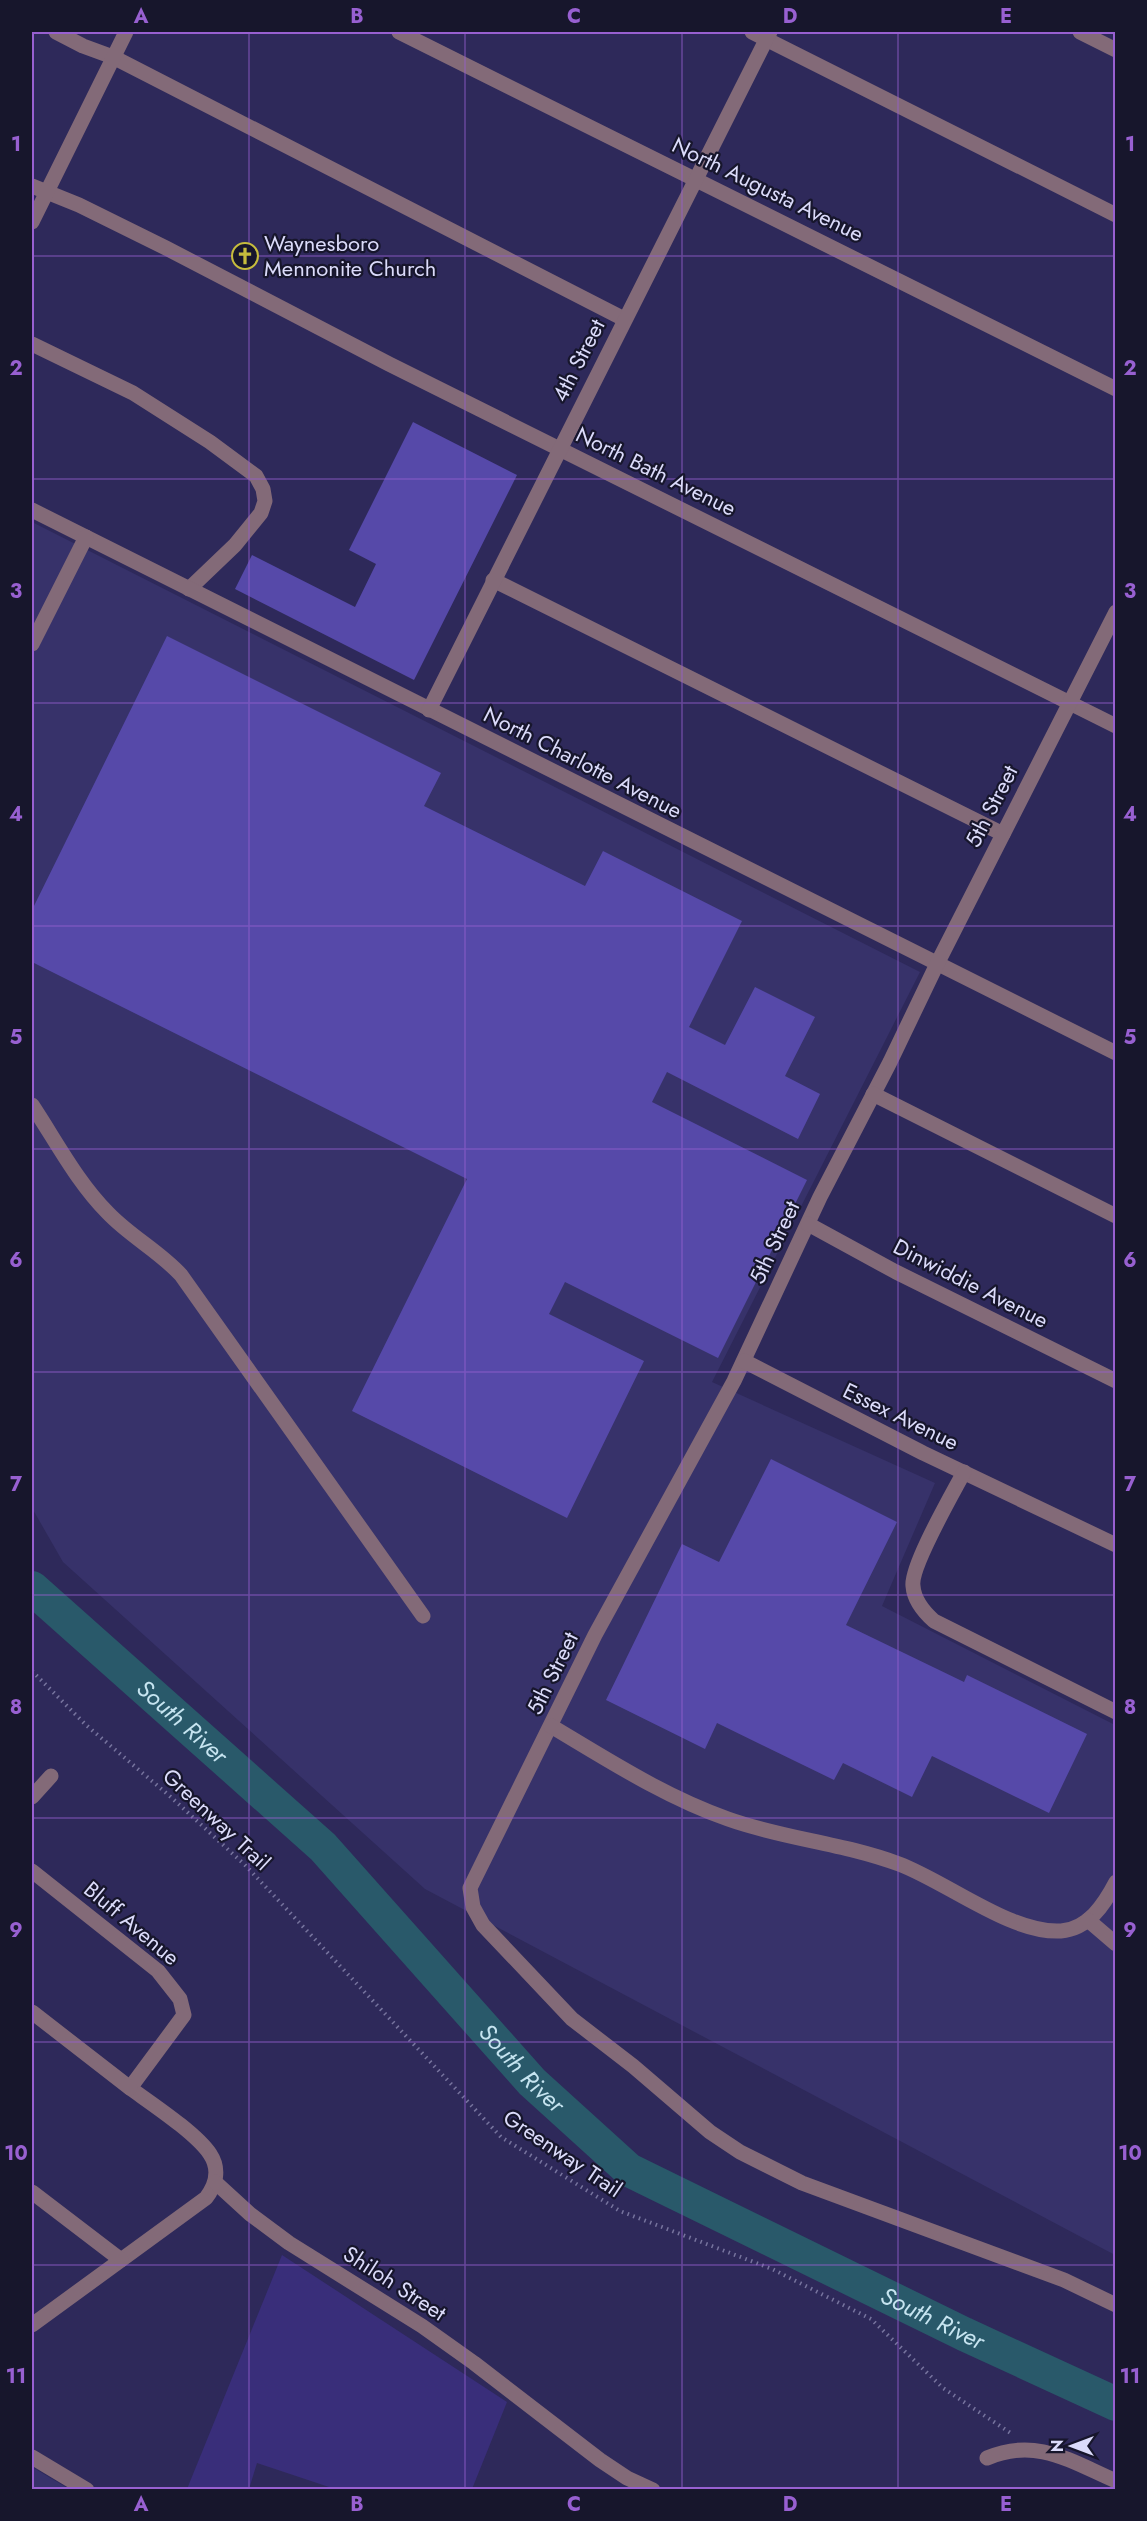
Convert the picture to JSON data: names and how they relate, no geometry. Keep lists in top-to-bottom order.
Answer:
{
  "streets": {
    "street": [
      "North Augusta Avenue",
      "4th Street",
      "North Bath Avenue",
      "North Charlotte Avenue",
      "5th Street",
      "Dinwiddie Avenue",
      "Essex Avenue",
      "Bluff Avenue",
      "Shiloh Street"
    ],
    "path": ["Greenway Trail"]
  },
  "crossings": [
    ["North Augusta Avenue", "4th Street"],
    ["4th Street", "North Bath Avenue"],
    ["4th Street", "North Charlotte Avenue"],
    ["North Bath Avenue", "5th Street"],
    ["North Charlotte Avenue", "5th Street"],
    ["5th Street", "Dinwiddie Avenue"],
    ["5th Street", "Essex Avenue"]
  ],
  "water": ["South River"],
  "places": {
    "church": ["Waynesboro Mennonite Church"]
  },
  "north": "left",
  "grid": {
    "columns": [
      "A",
      "B",
      "C",
      "D",
      "E"
    ],
    "rows": [
      "1",
      "2",
      "3",
      "4",
      "5",
      "6",
      "7",
      "8",
      "9",
      "10",
      "11"
    ]
  }
}
